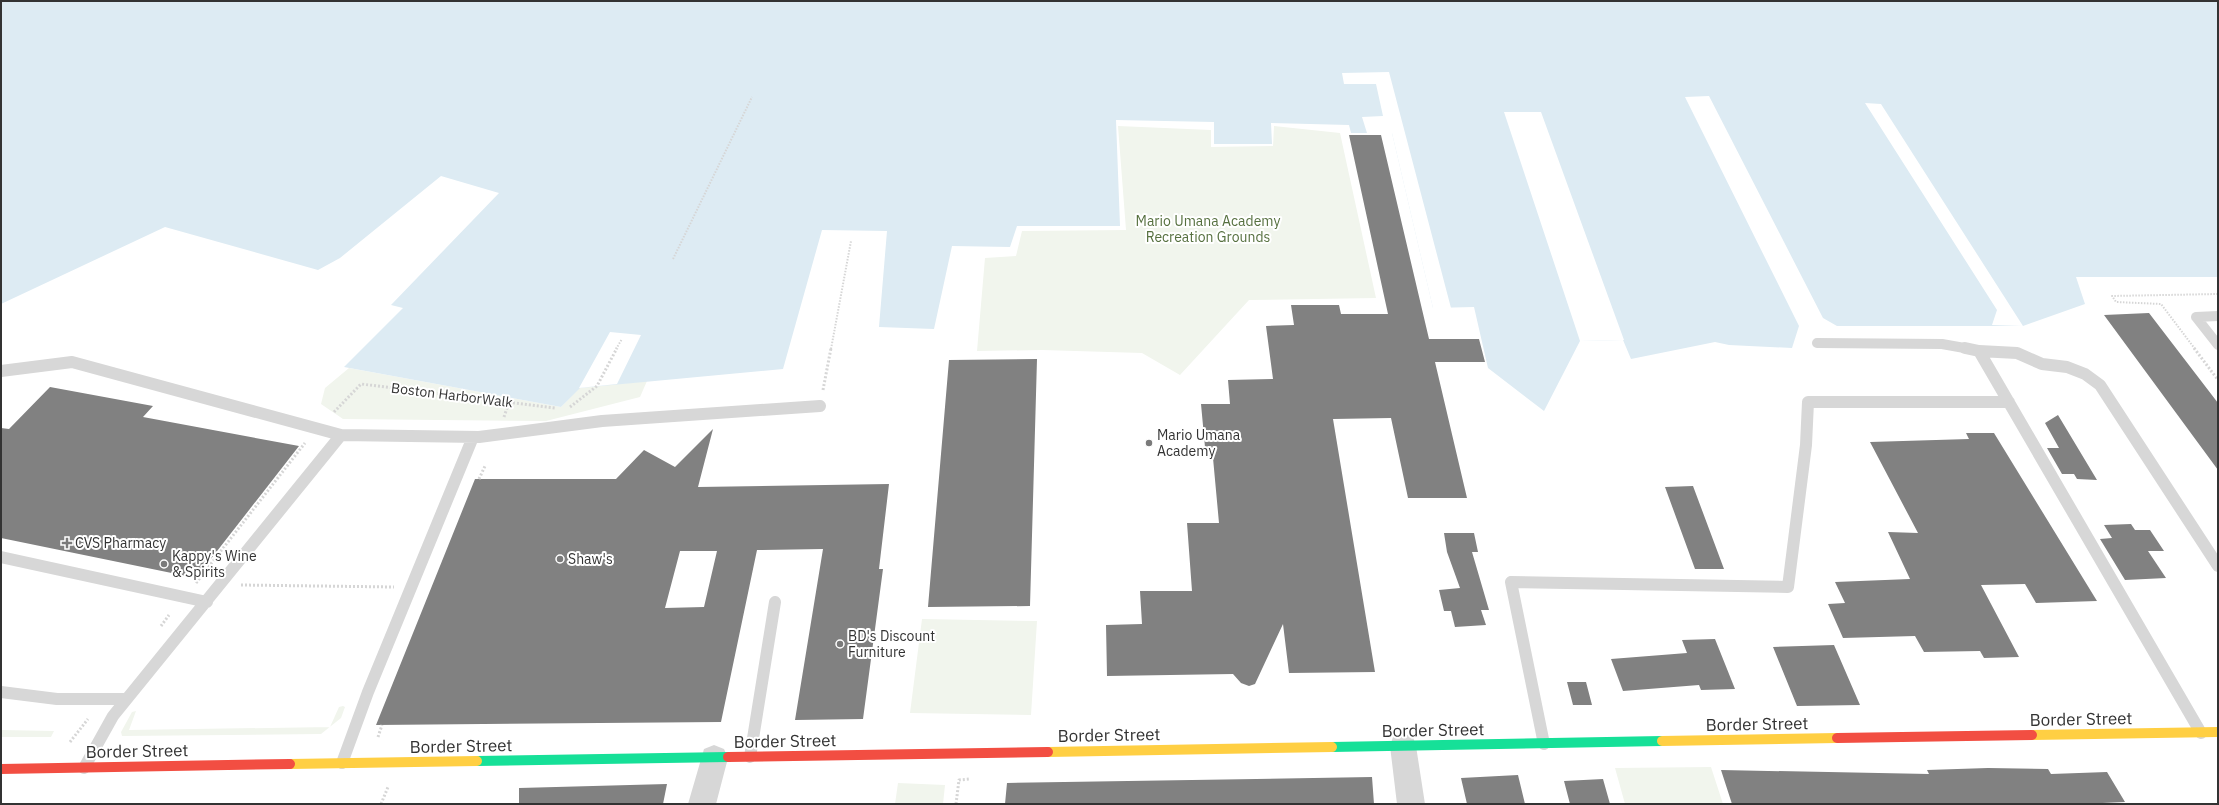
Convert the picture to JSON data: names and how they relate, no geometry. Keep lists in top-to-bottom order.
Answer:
{
  "streets": {
    "street": ["Border Street"],
    "path": ["Boston HarborWalk"]
  },
  "parks": ["Mario Umana Academy Recreation Grounds"],
  "places": {
    "other": [
      "Mario Umana Academy",
      "Shaw's",
      "Kappy's Wine & Spirits",
      "BD's Discount Furniture"
    ],
    "health": ["CVS Pharmacy"]
  }
}
